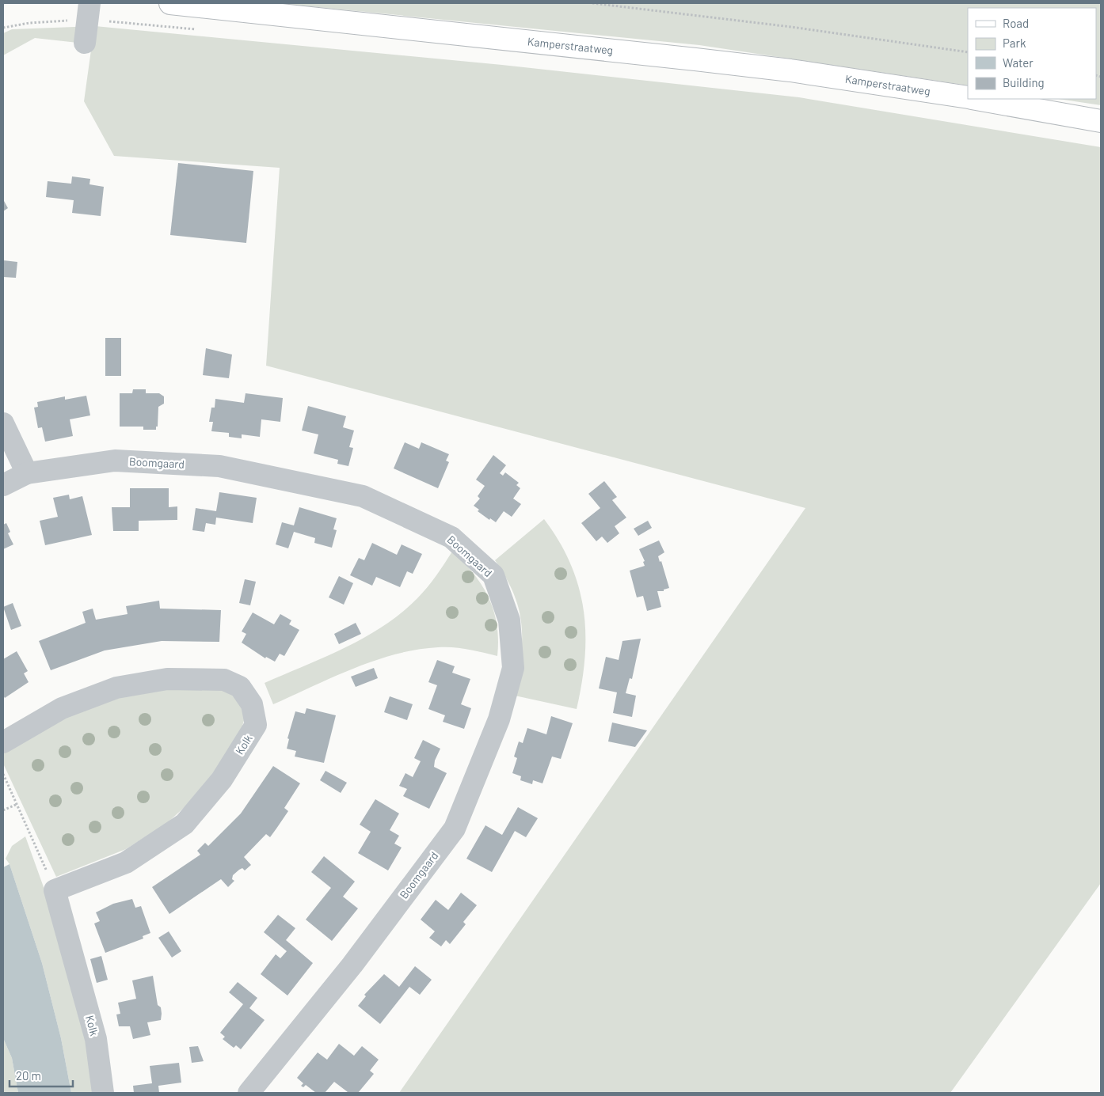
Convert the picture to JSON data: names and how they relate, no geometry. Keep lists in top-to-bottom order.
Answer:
{
  "streets": {
    "main road": ["Kamperstraatweg"],
    "street": ["Boomgaard", "Kolk"]
  },
  "legend": [
    "Road",
    "Park",
    "Water",
    "Building"
  ],
  "scale_bar": "20 m"
}
